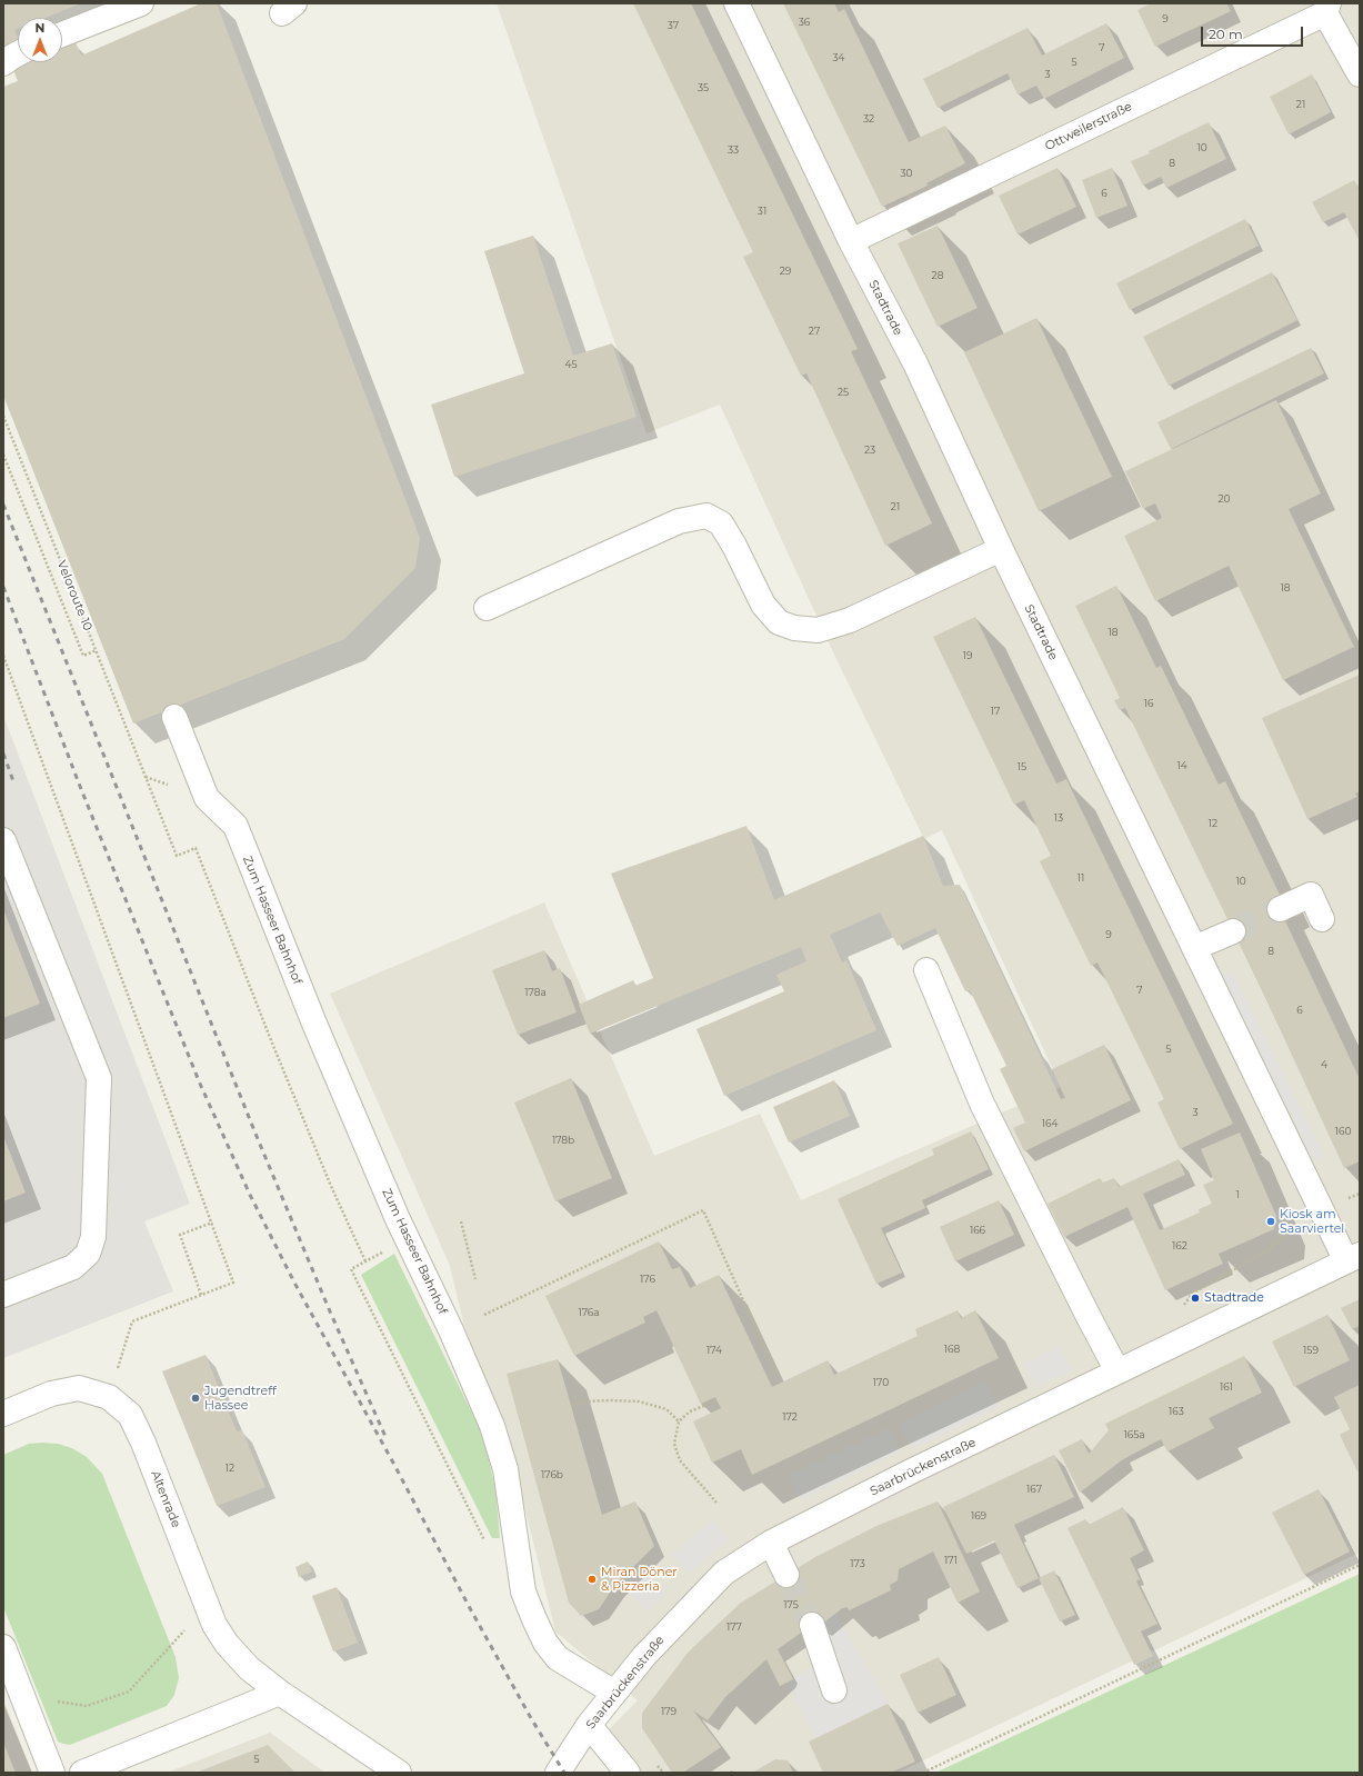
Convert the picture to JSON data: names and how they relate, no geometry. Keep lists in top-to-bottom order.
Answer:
{
  "streets": {
    "street": [
      "Ottweilerstraße",
      "Stadtrade",
      "Zum Hasseer Bahnhof",
      "Saarbrückenstraße",
      "Altenrade"
    ],
    "path": ["Veloroute 10"]
  },
  "crossings": [
    ["Ottweilerstraße", "Stadtrade"],
    ["Stadtrade", "Saarbrückenstraße"],
    ["Veloroute 10", "Zum Hasseer Bahnhof"],
    ["Zum Hasseer Bahnhof", "Saarbrückenstraße"]
  ],
  "places": [
    "Kiosk am Saarviertel",
    "Stadtrade",
    "Jugendtreff Hassee",
    "Miran Döner & Pizzeria"
  ],
  "house_numbers": [
    "9",
    "36",
    "37",
    "7",
    "34",
    "5",
    "3",
    "35",
    "21",
    "32",
    "10",
    "33",
    "8",
    "30",
    "6",
    "31",
    "29",
    "28",
    "27",
    "45",
    "25",
    "23",
    "20",
    "21",
    "18",
    "18",
    "19",
    "16",
    "17",
    "14",
    "15",
    "13",
    "12",
    "11",
    "10",
    "9",
    "8",
    "7",
    "178a",
    "6",
    "5",
    "4",
    "3",
    "164",
    "160",
    "178b",
    "1",
    "166",
    "162",
    "176",
    "176a",
    "168",
    "174",
    "159",
    "170",
    "161",
    "163",
    "172",
    "165a",
    "12",
    "176b",
    "167",
    "169",
    "171",
    "173",
    "175",
    "177",
    "179",
    "5"
  ],
  "scale_bar": "20 m",
  "north": "top"
}
